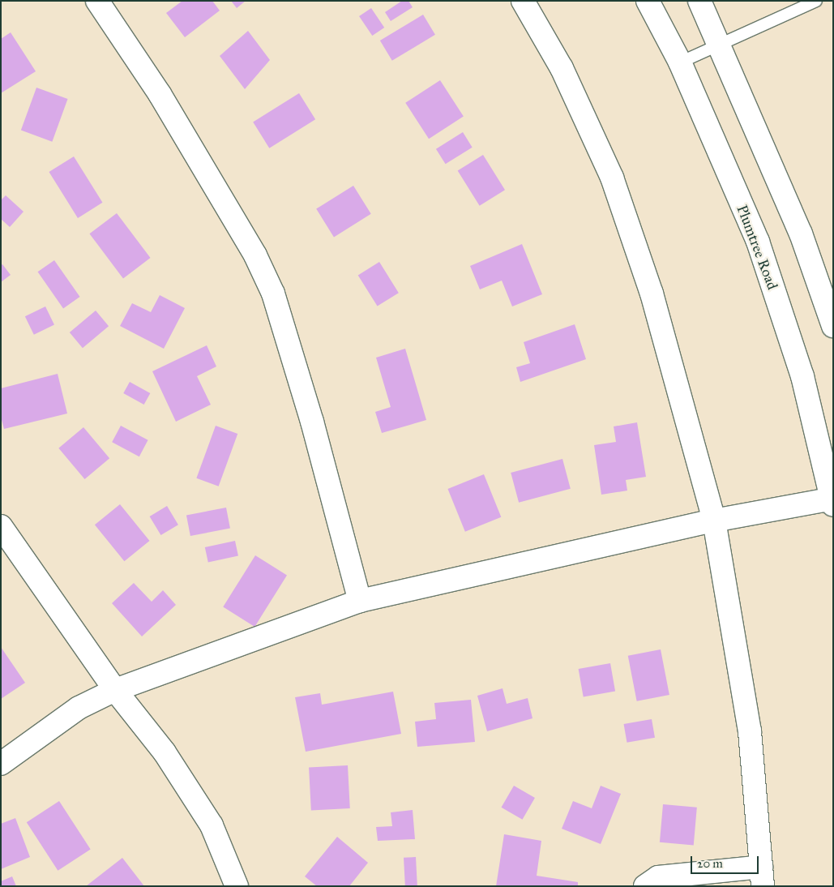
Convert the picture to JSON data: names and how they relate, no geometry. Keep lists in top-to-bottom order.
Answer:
{
  "streets": {
    "main road": ["Plumtree Road"]
  },
  "scale_bar": "20 m"
}
